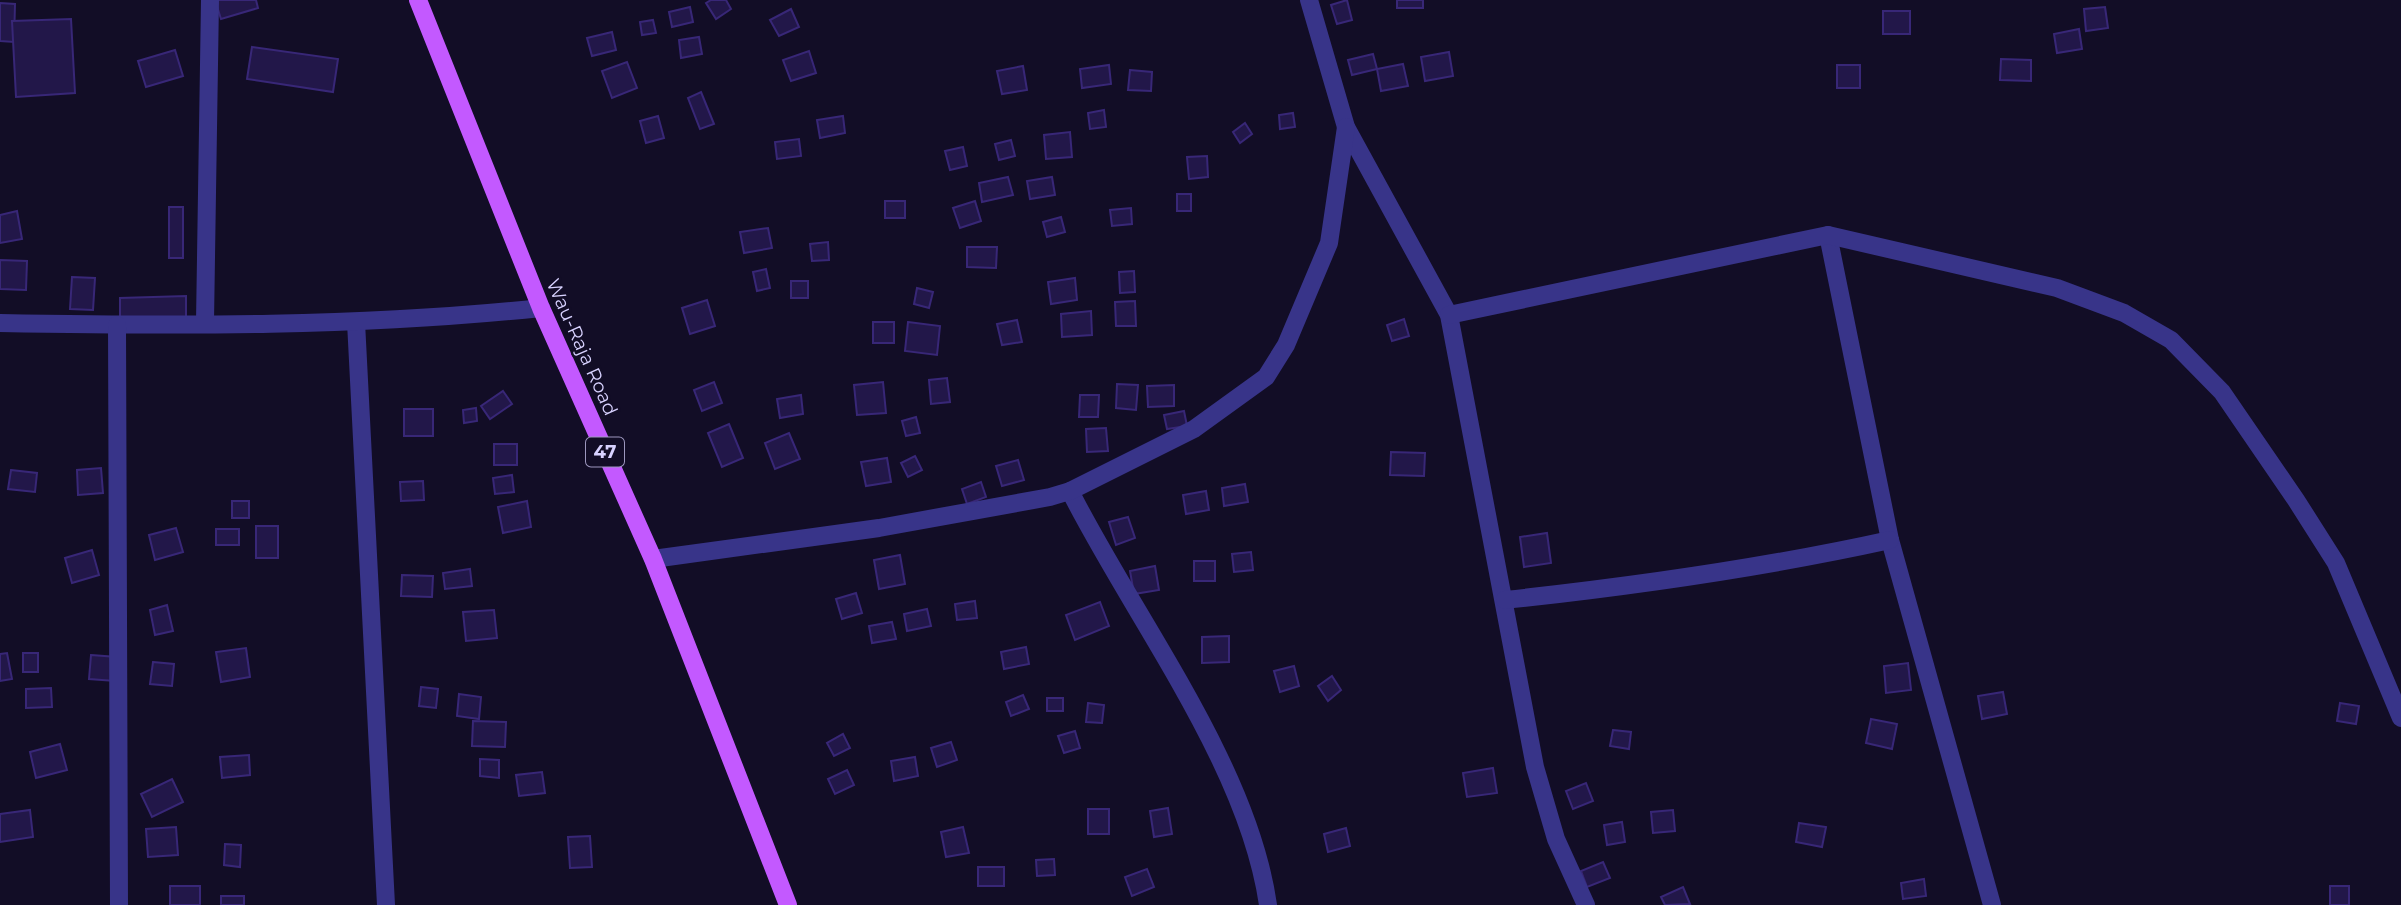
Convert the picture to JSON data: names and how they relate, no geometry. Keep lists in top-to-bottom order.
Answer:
{
  "streets": {
    "main road": ["Wau-Raja Road", "47"]
  }
}
